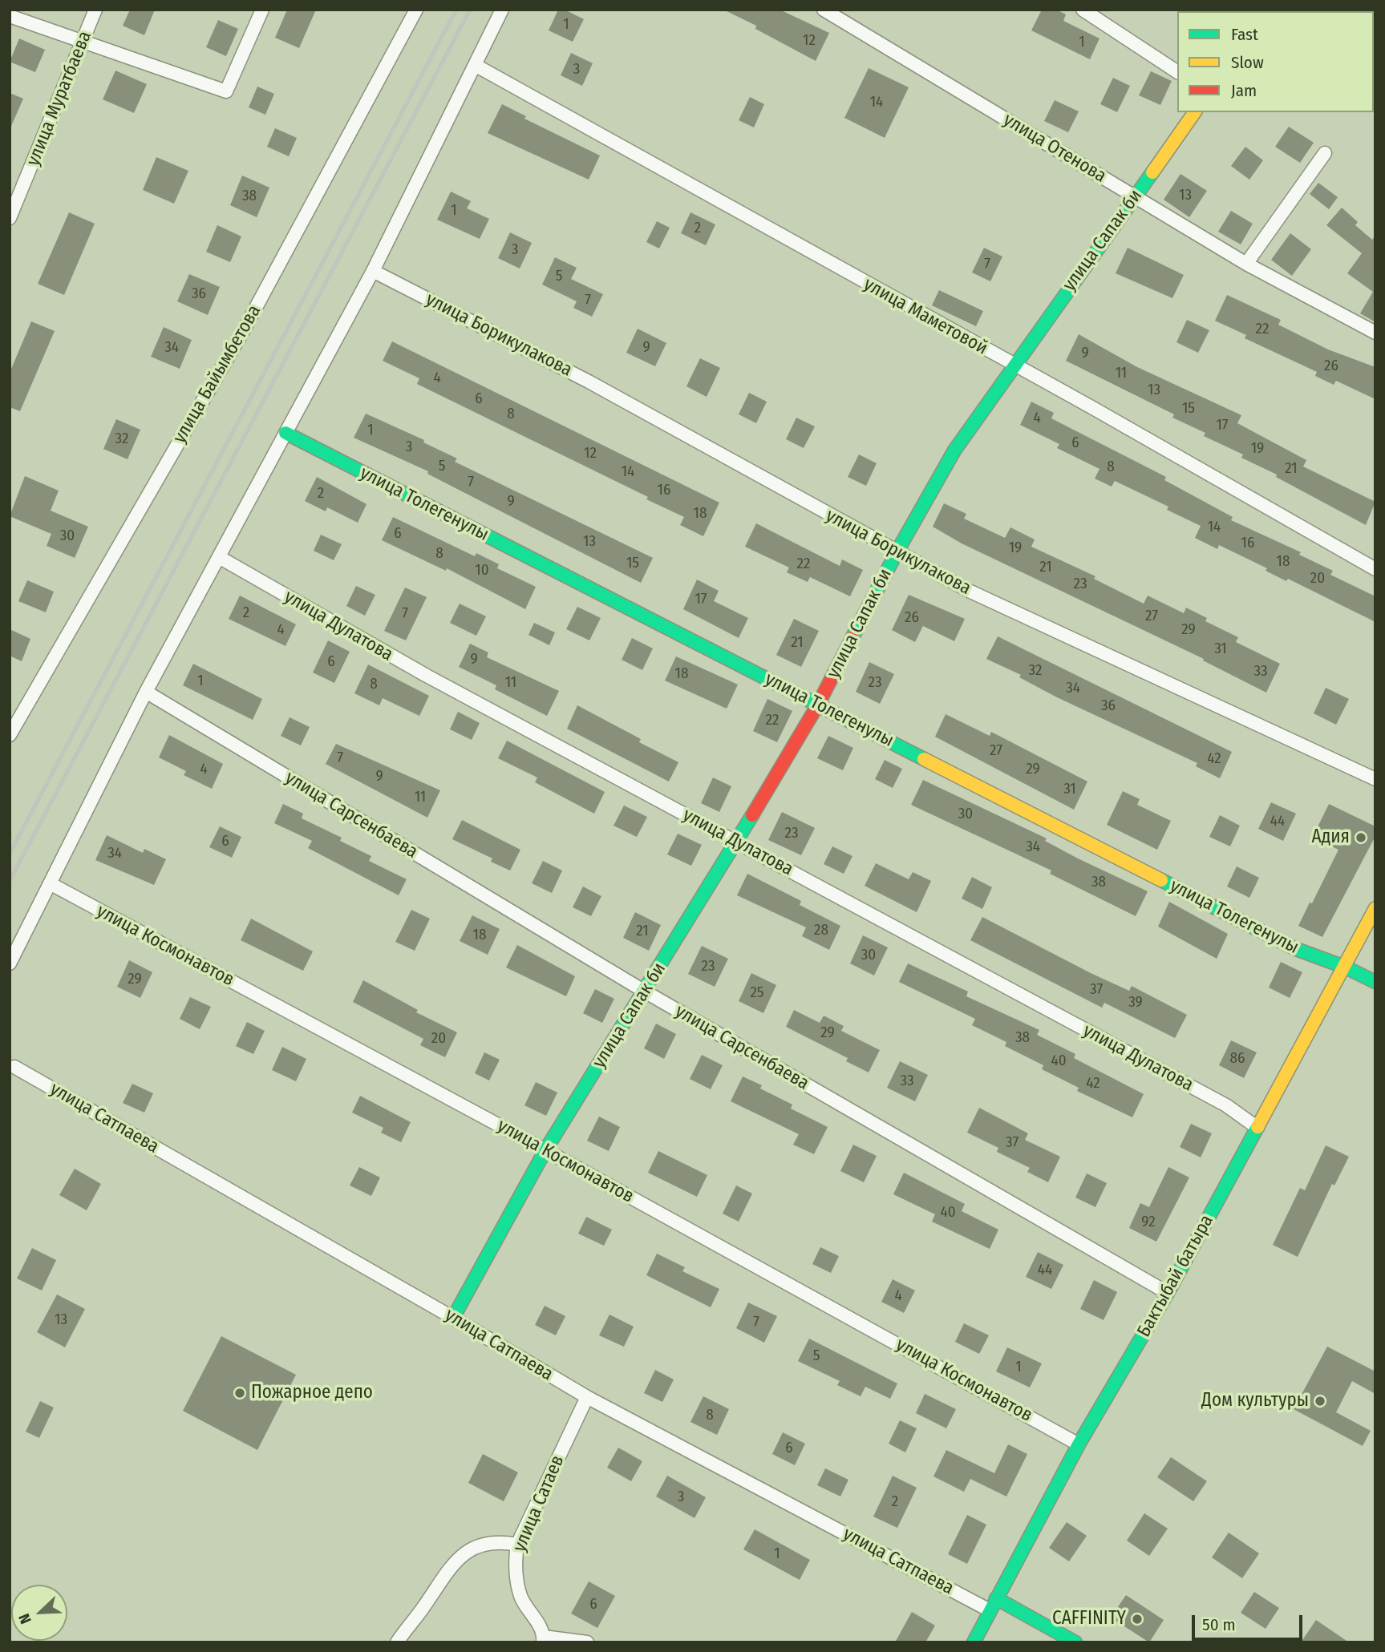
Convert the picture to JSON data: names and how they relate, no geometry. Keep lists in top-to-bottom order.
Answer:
{
  "streets": {
    "street": [
      "улица Муратбаева",
      "улица Отенова",
      "улица Сапак би",
      "улица Маметовой",
      "улица Борикулакова",
      "улица Байымбетова",
      "улица Толегенулы",
      "улица Дулатова",
      "улица Сарсенбаева",
      "улица Космонавтов",
      "улица Сатпаева",
      "Бактыбай батыра",
      "улица Сатаев"
    ]
  },
  "crossings": [
    ["улица Отенова", "улица Сапак би"],
    ["улица Сапак би", "улица Маметовой"],
    ["улица Сапак би", "улица Борикулакова"],
    ["улица Сапак би", "улица Толегенулы"],
    ["улица Сапак би", "улица Дулатова"],
    ["улица Сапак би", "улица Сарсенбаева"],
    ["улица Сапак би", "улица Космонавтов"],
    ["улица Сапак би", "улица Сатпаева"],
    ["улица Толегенулы", "Бактыбай батыра"],
    ["улица Дулатова", "Бактыбай батыра"],
    ["улица Сарсенбаева", "Бактыбай батыра"],
    ["улица Космонавтов", "Бактыбай батыра"],
    ["улица Сатпаева", "Бактыбай батыра"],
    ["улица Сатпаева", "улица Сатаев"]
  ],
  "places": [
    "Адия",
    "Пожарное депо",
    "Дом культуры",
    "CAFFINITY"
  ],
  "house_numbers": [
    "1",
    "12",
    "1",
    "3",
    "14",
    "13",
    "38",
    "1",
    "2",
    "3",
    "7",
    "5",
    "36",
    "7",
    "22",
    "34",
    "9",
    "9",
    "26",
    "11",
    "4",
    "13",
    "6",
    "15",
    "8",
    "4",
    "17",
    "1",
    "32",
    "6",
    "3",
    "19",
    "12",
    "5",
    "8",
    "21",
    "14",
    "7",
    "16",
    "2",
    "9",
    "18",
    "14",
    "6",
    "30",
    "13",
    "16",
    "19",
    "8",
    "18",
    "15",
    "22",
    "21",
    "10",
    "20",
    "23",
    "17",
    "2",
    "7",
    "27",
    "26",
    "4",
    "29",
    "21",
    "31",
    "9",
    "6",
    "32",
    "33",
    "18",
    "1",
    "11",
    "23",
    "8",
    "34",
    "36",
    "22",
    "27",
    "7",
    "42",
    "4",
    "29",
    "9",
    "31",
    "11",
    "30",
    "44",
    "23",
    "6",
    "34",
    "34",
    "38",
    "28",
    "21",
    "18",
    "30",
    "23",
    "29",
    "37",
    "25",
    "39",
    "29",
    "38",
    "20",
    "86",
    "40",
    "33",
    "42",
    "37",
    "40",
    "92",
    "44",
    "4",
    "13",
    "7",
    "5",
    "1",
    "8",
    "6",
    "3",
    "2",
    "1",
    "6"
  ],
  "legend": ["Fast", "Slow", "Jam"],
  "scale_bar": "50 m",
  "north": "bottom left"
}
